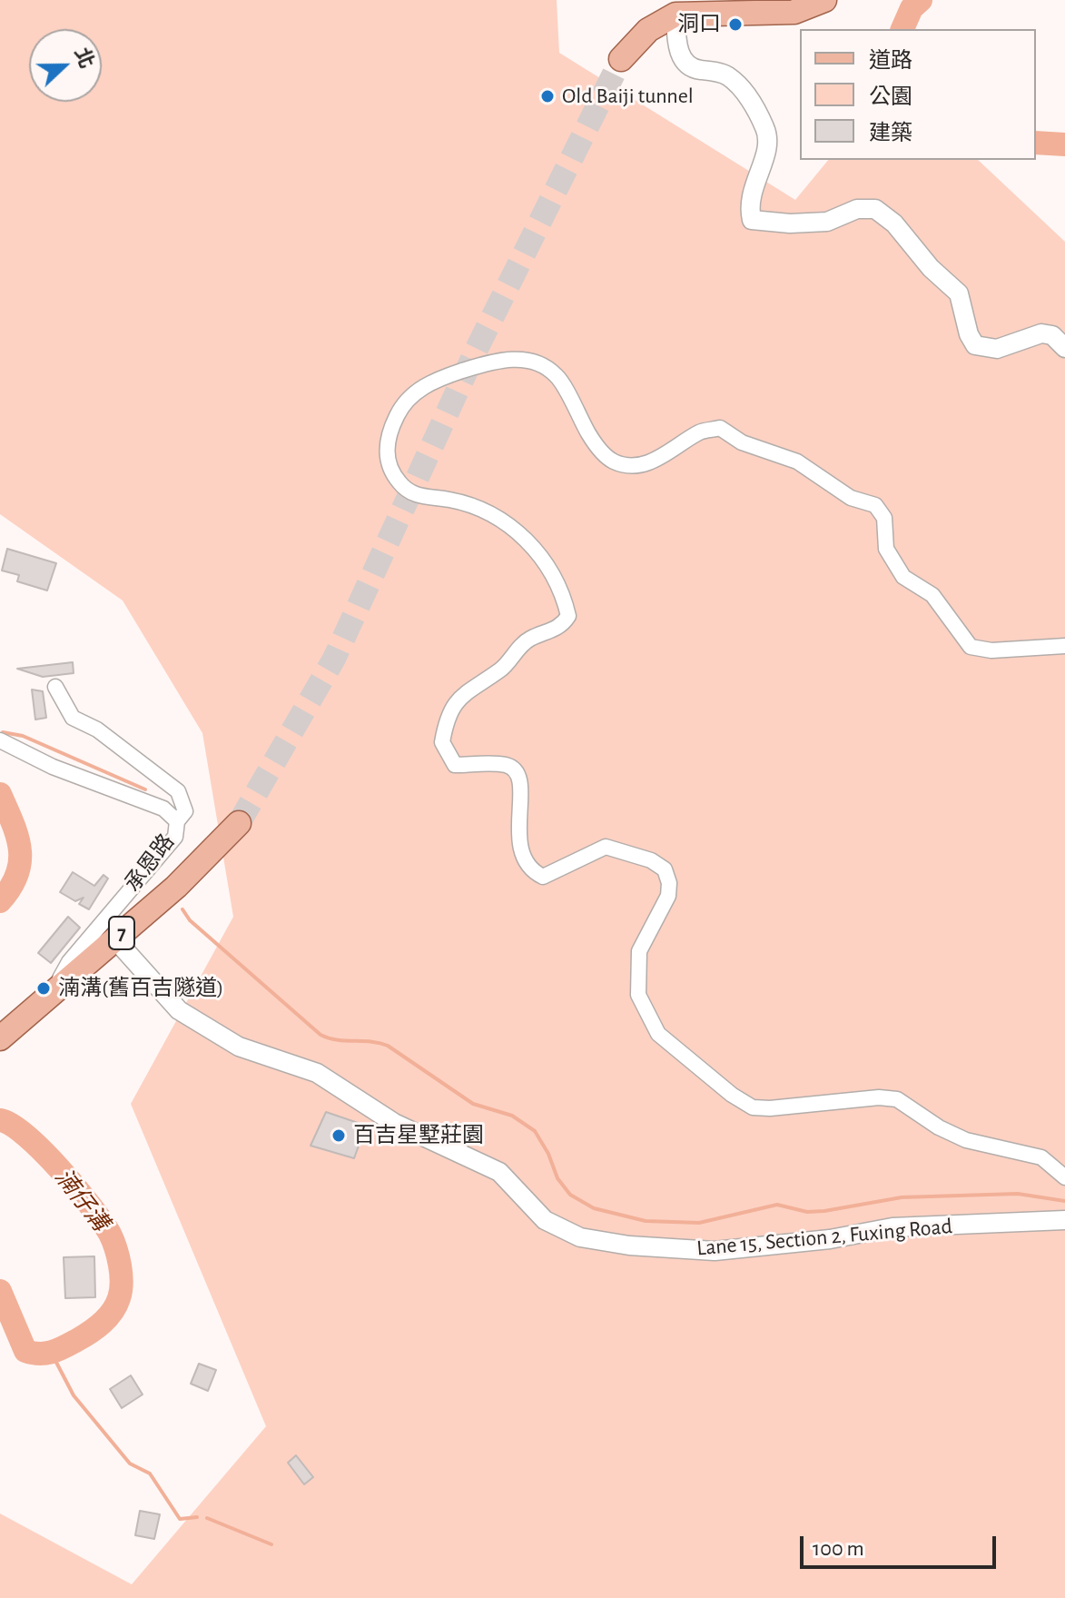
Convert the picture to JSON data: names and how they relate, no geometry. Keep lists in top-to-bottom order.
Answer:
{
  "streets": {
    "main road": ["7"],
    "street": ["承恩路", "Lane 15, Section 2, Fuxing Road"]
  },
  "crossings": [
    ["承恩路", "7"],
    ["承恩路", "Lane 15, Section 2, Fuxing Road"],
    ["7", "Lane 15, Section 2, Fuxing Road"]
  ],
  "water": ["湳仔溝"],
  "places": [
    "洞口",
    "Old Baiji tunnel",
    "湳溝(舊百吉隧道)",
    "百吉星墅莊園"
  ],
  "legend": ["道路", "公園", "建築"],
  "scale_bar": "100 m",
  "north": "right"
}
